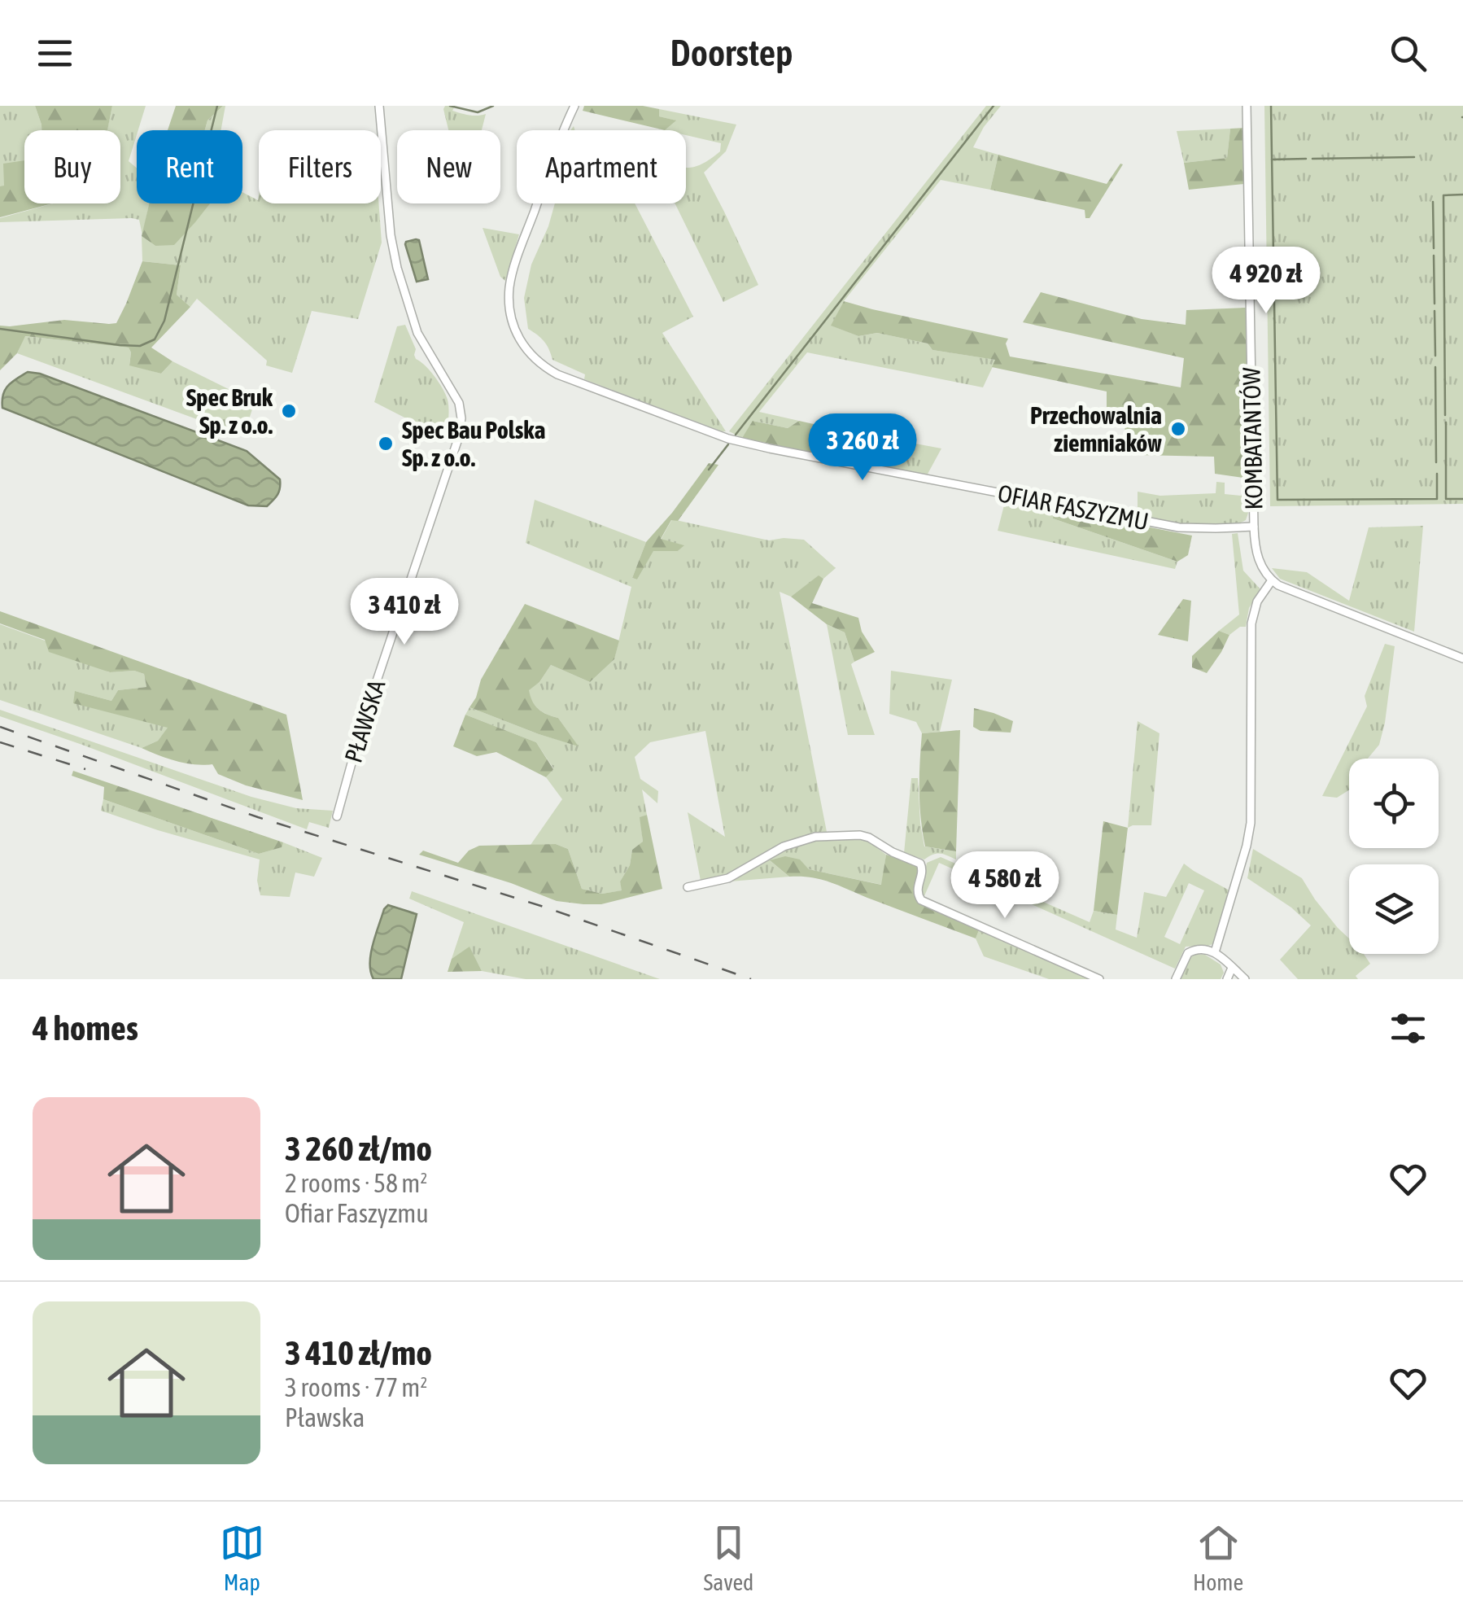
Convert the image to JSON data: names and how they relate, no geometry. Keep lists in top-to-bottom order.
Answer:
{
  "streets": {
    "street": ["KOMBATANTÓW", "OFIAR FASZYZMU", "PŁAWSKA"]
  },
  "crossings": [
    ["KOMBATANTÓW", "OFIAR FASZYZMU"]
  ],
  "places": ["Spec Bruk Sp. z o.o.", "Przechowalnia ziemniaków", "Spec Bau Polska Sp. z o.o."],
  "page": {
    "header": "Doorstep",
    "chip": [
      "Buy",
      "Rent",
      "Filters",
      "New",
      "Apartment"
    ],
    "price": [
      "4 920 zł",
      "3 260 zł",
      "3 410 zł",
      "4 580 zł"
    ],
    "heading": "4 homes",
    "list": [
      {
        "name": "3 260 zł/mo",
        "note": "2 rooms · 58 m² · Ofiar Faszyzmu"
      },
      {
        "name": "3 410 zł/mo",
        "note": "3 rooms · 77 m² · Pławska"
      }
    ],
    "tabs": ["Map", "Saved", "Home"]
  }
}
